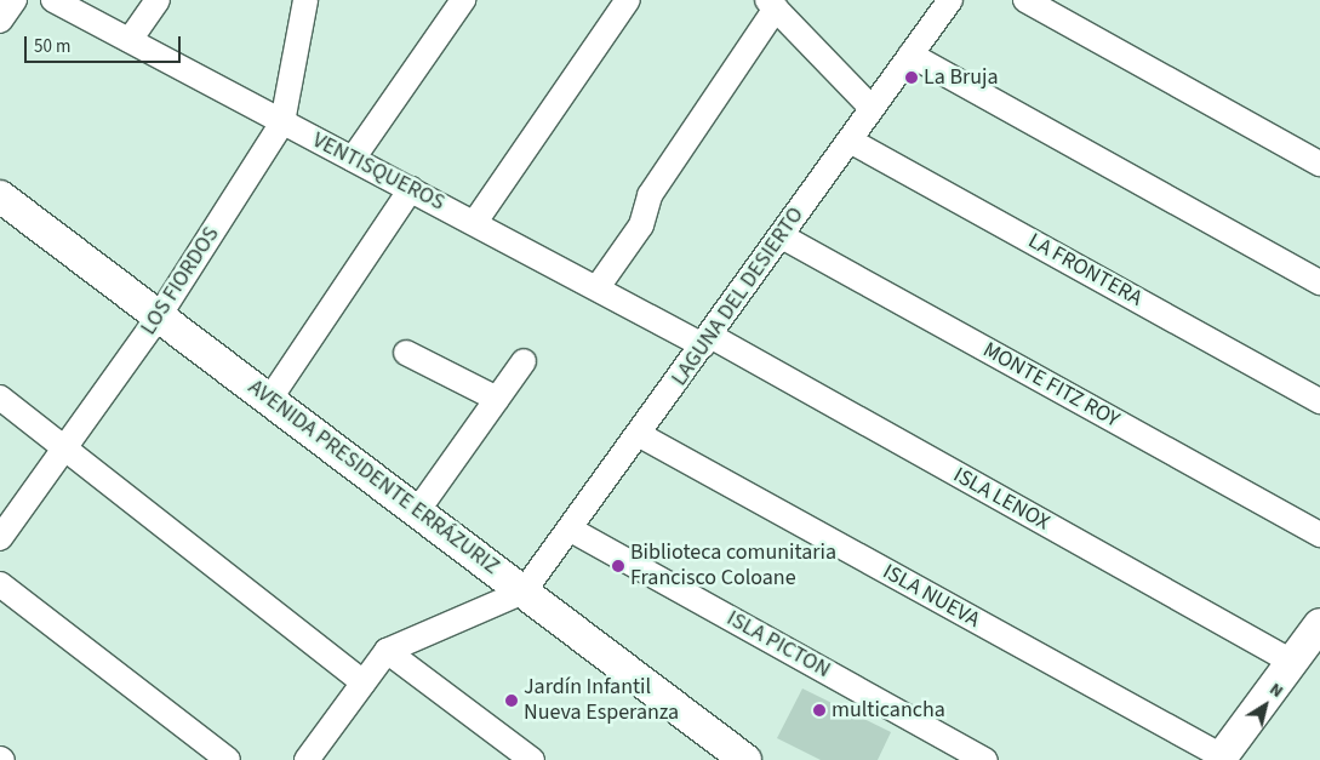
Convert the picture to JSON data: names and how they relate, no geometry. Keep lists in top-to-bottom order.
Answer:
{
  "streets": {
    "street": [
      "VENTISQUEROS",
      "LA FRONTERA",
      "LOS FIORDOS",
      "LAGUNA DEL DESIERTO",
      "MONTE FITZ ROY",
      "AVENIDA PRESIDENTE ERRÁZURIZ",
      "ISLA LENOX",
      "ISLA NUEVA",
      "ISLA PICTON"
    ]
  },
  "crossings": [
    ["VENTISQUEROS", "LOS FIORDOS"],
    ["VENTISQUEROS", "LAGUNA DEL DESIERTO"],
    ["VENTISQUEROS", "ISLA LENOX"],
    ["LA FRONTERA", "LAGUNA DEL DESIERTO"],
    ["LOS FIORDOS", "AVENIDA PRESIDENTE ERRÁZURIZ"],
    ["LAGUNA DEL DESIERTO", "MONTE FITZ ROY"],
    ["LAGUNA DEL DESIERTO", "AVENIDA PRESIDENTE ERRÁZURIZ"],
    ["LAGUNA DEL DESIERTO", "ISLA LENOX"],
    ["LAGUNA DEL DESIERTO", "ISLA NUEVA"],
    ["LAGUNA DEL DESIERTO", "ISLA PICTON"]
  ],
  "places": [
    "La Bruja",
    "Biblioteca comunitaria Francisco Coloane",
    "Jardín Infantil Nueva Esperanza",
    "multicancha"
  ],
  "scale_bar": "50 m",
  "north": "top right"
}
